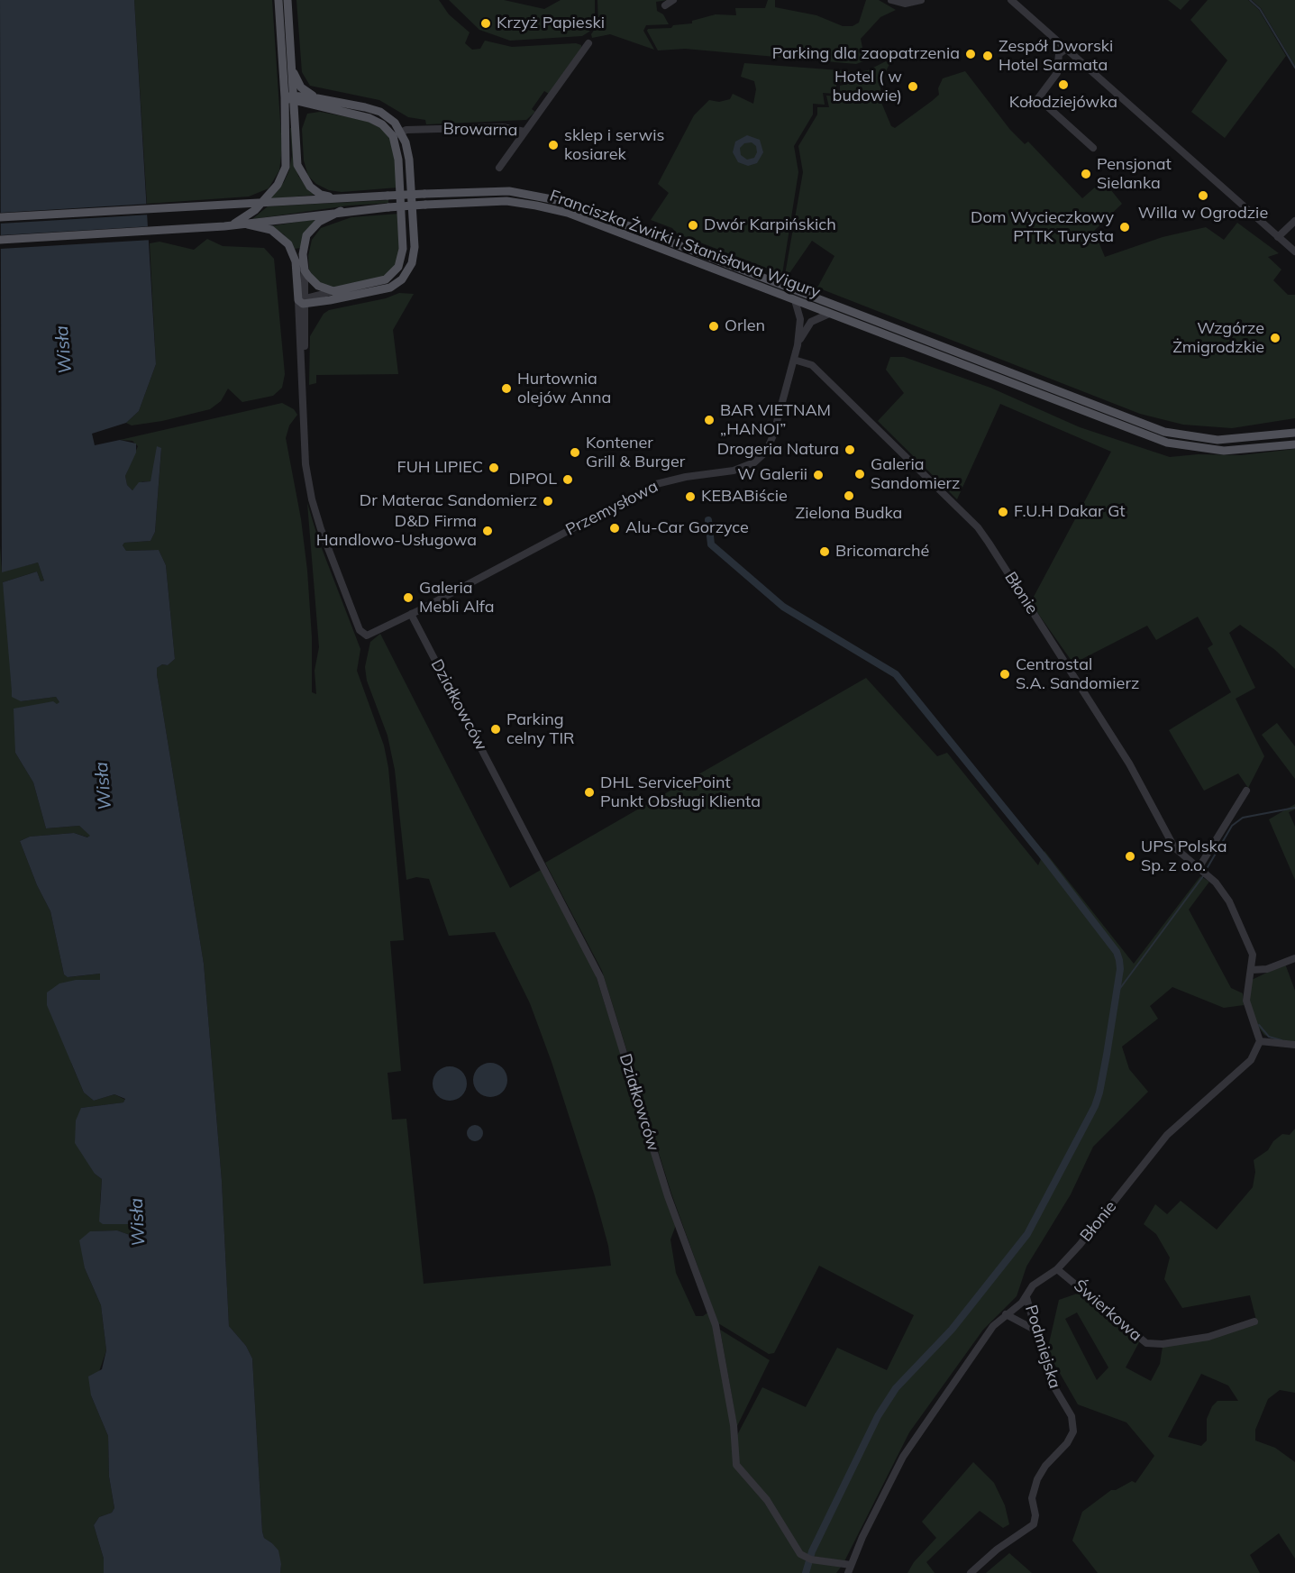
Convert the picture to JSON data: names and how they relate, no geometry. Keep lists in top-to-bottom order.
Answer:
{
  "streets": {
    "main road": ["Franciszka Żwirki i Stanisława Wigury"],
    "street": [
      "Browarna",
      "Przemysłowa",
      "Błonie",
      "Działkowców",
      "Świerkowa",
      "Podmiejska"
    ]
  },
  "crossings": [
    ["Przemysłowa", "Błonie"],
    ["Przemysłowa", "Działkowców"],
    ["Błonie", "Działkowców"],
    ["Błonie", "Świerkowa"],
    ["Błonie", "Podmiejska"]
  ],
  "water": ["Wisła"],
  "places": [
    "Krzyż Papieski",
    "Parking dla zaopatrzenia",
    "Zespół Dworski Hotel Sarmata",
    "Kołodziejówka",
    "Hotel ( w budowie)",
    "sklep i serwis kosiarek",
    "Pensjonat Sielanka",
    "Willa w Ogrodzie",
    "Dwór Karpińskich",
    "Dom Wycieczkowy PTTK Turysta",
    "Orlen",
    "Wzgórze Żmigrodzkie",
    "Hurtownia olejów Anna",
    "BAR VIETNAM „HANOI”",
    "Drogeria Natura",
    "Kontener Grill & Burger",
    "FUH LIPIEC",
    "Galeria Sandomierz",
    "W Galerii",
    "DIPOL",
    "Zielona Budka",
    "KEBABiście",
    "Dr Materac Sandomierz",
    "F.U.H Dakar Gt",
    "Alu-Car Gorzyce",
    "D&D Firma Handlowo-Usługowa",
    "Bricomarché",
    "Galeria Mebli Alfa",
    "Centrostal S.A. Sandomierz",
    "Parking celny TIR",
    "DHL ServicePoint Punkt Obsługi Klienta",
    "UPS Polska Sp. z o.o."
  ]
}
